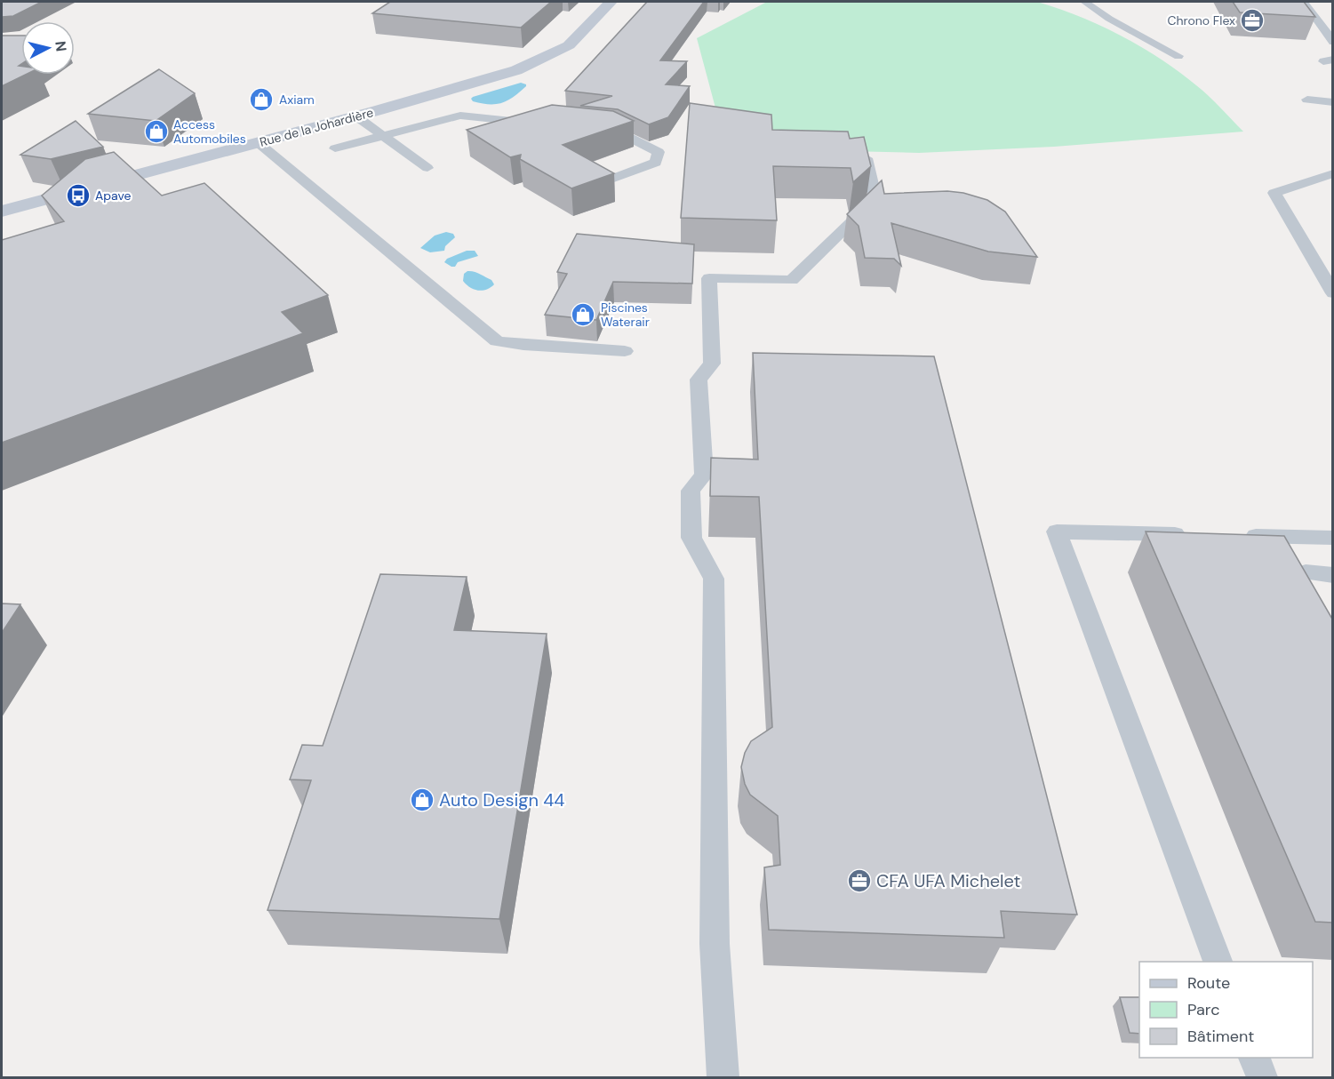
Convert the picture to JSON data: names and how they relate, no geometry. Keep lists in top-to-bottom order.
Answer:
{
  "streets": {
    "street": ["Rue de la Johardière"]
  },
  "places": {
    "office": ["Chrono Flex", "CFA UFA Michelet"],
    "shop": [
      "Axiam",
      "Access Automobiles",
      "Piscines Waterair",
      "Auto Design 44"
    ],
    "bus stop": ["Apave"]
  },
  "legend": ["Route", "Parc", "Bâtiment"],
  "north": "right"
}
